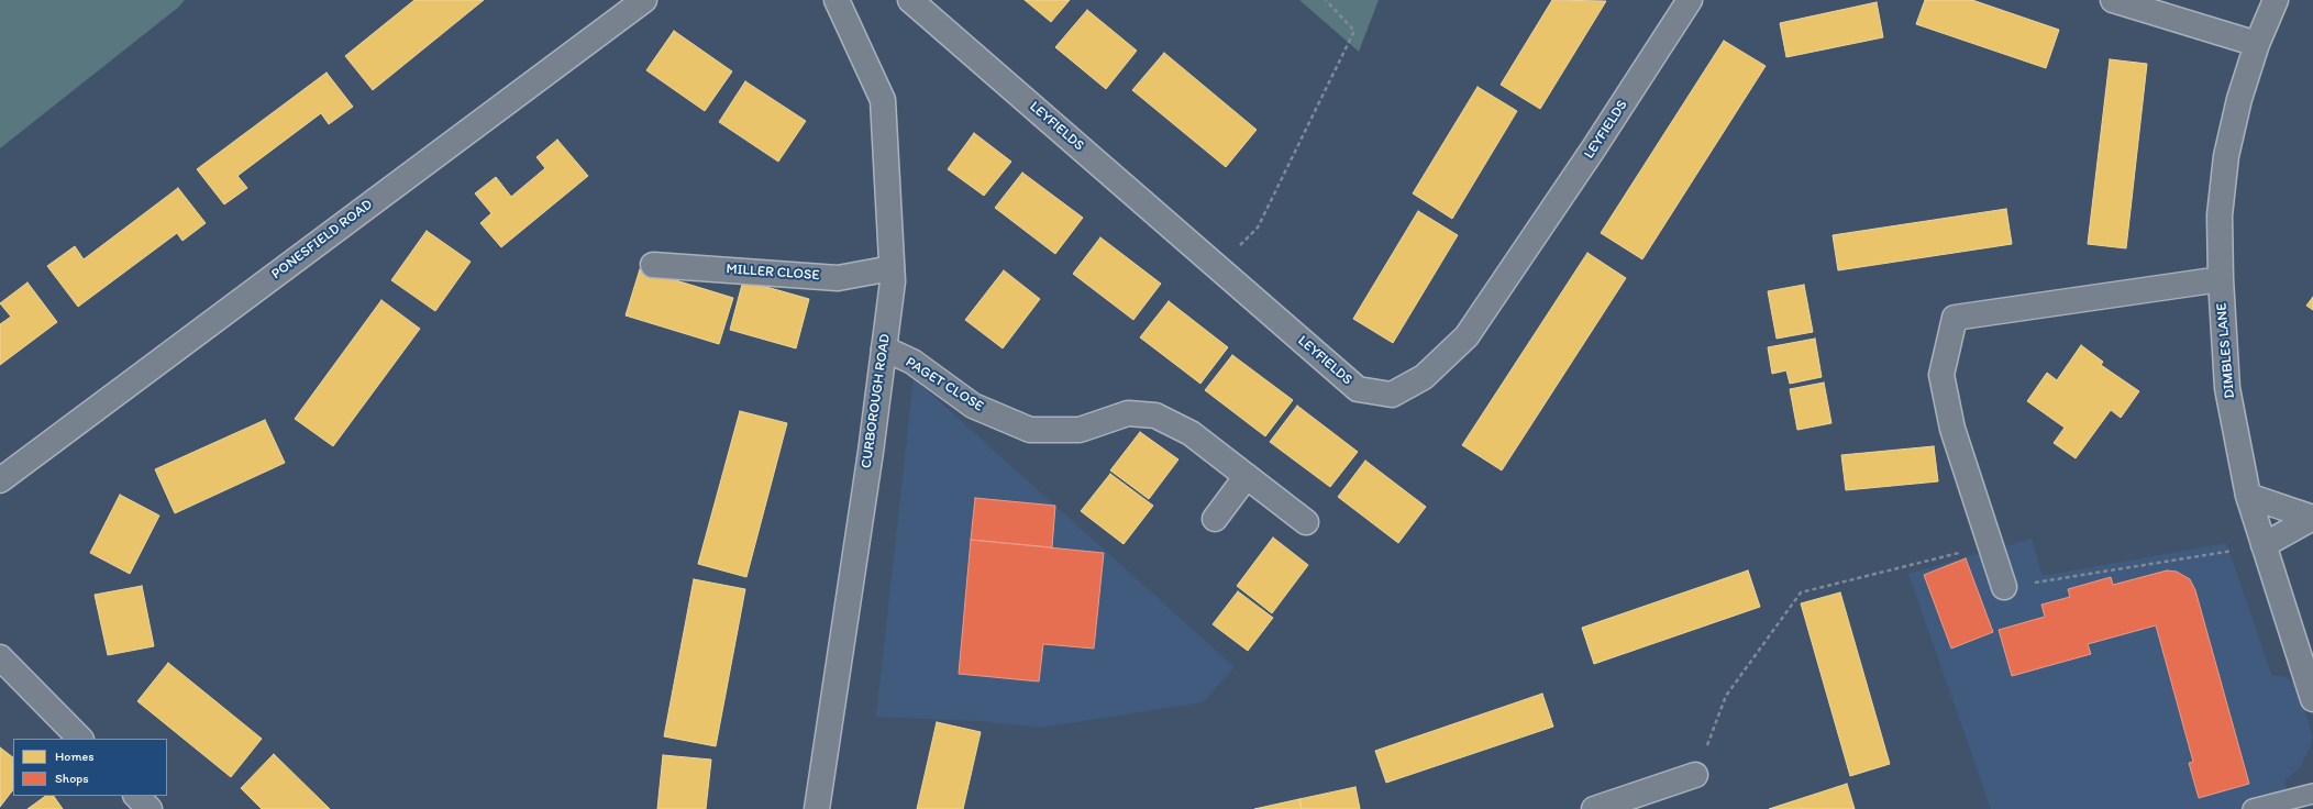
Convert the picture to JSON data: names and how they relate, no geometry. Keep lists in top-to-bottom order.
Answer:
{
  "streets": {
    "street": [
      "LEYFIELDS",
      "PONESFIELD ROAD",
      "MILLER CLOSE",
      "DIMBLES LANE",
      "PAGET CLOSE",
      "CURBOROUGH ROAD"
    ]
  },
  "crossings": [
    ["MILLER CLOSE", "CURBOROUGH ROAD"],
    ["PAGET CLOSE", "CURBOROUGH ROAD"]
  ],
  "legend": ["Homes", "Shops"]
}
